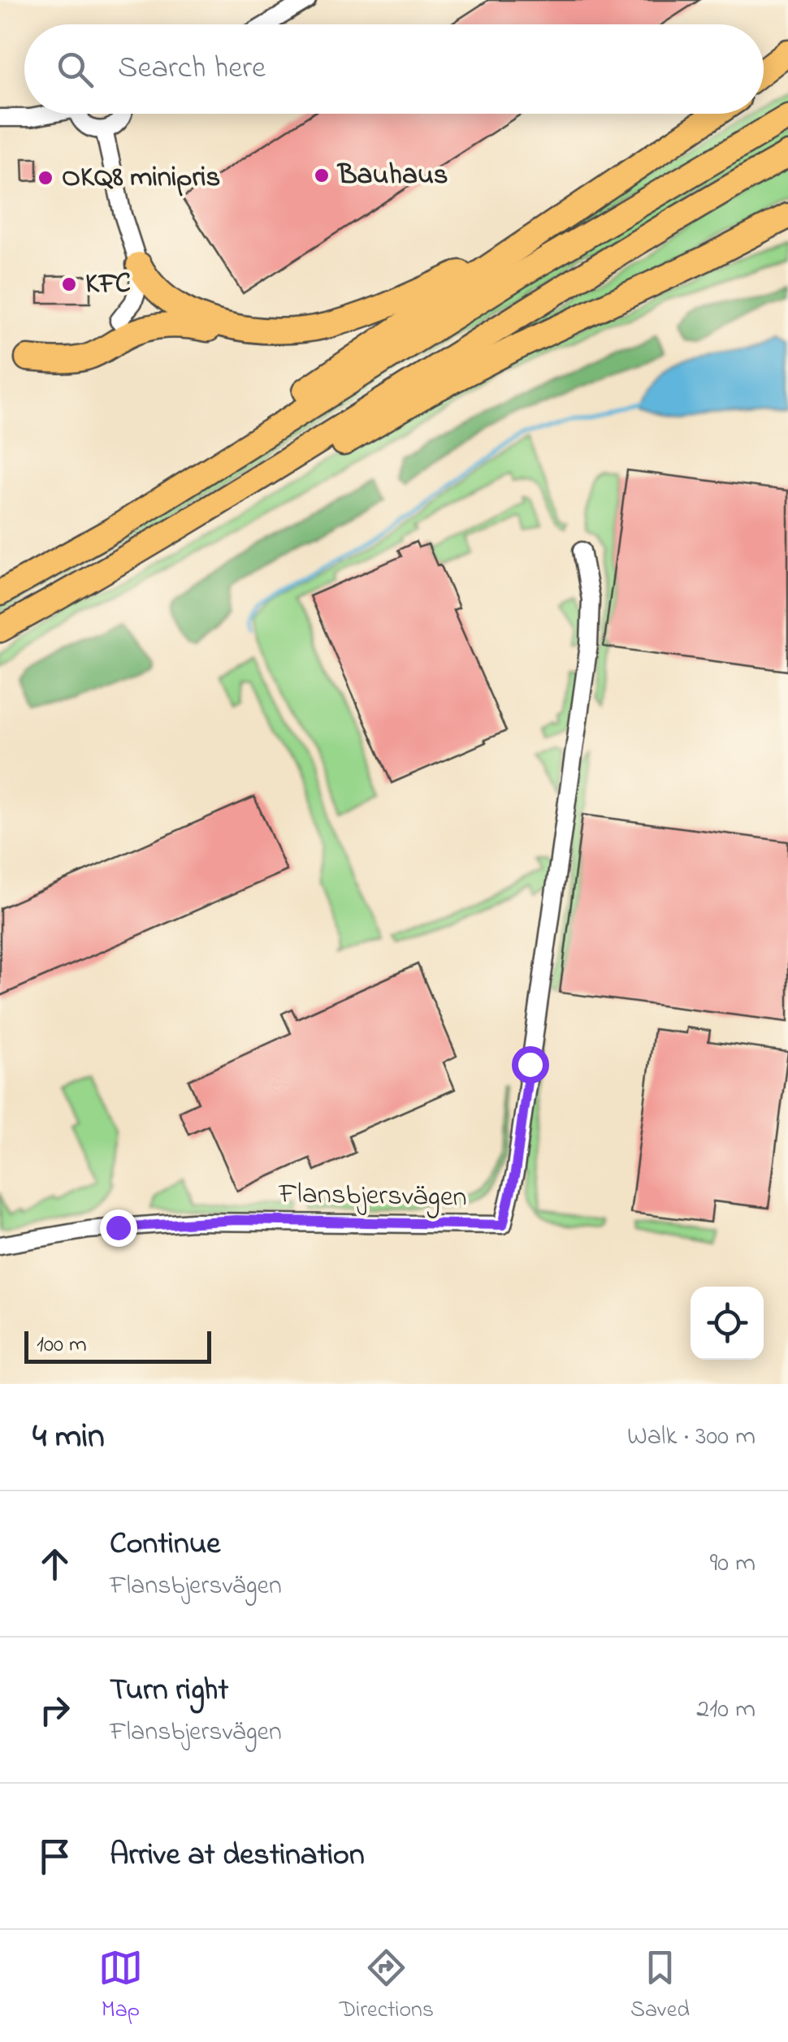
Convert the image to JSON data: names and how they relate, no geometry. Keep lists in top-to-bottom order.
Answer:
{
  "streets": {
    "street": ["Flansbjersvägen"]
  },
  "places": ["Bauhaus", "OKQ8 minipris", "KFC"],
  "scale_bar": "100 m",
  "page": {
    "search": "Search here",
    "scale": "100 m",
    "heading": ["4 min", "Walk · 300 m"],
    "list": [
      ["Continue", "Flansbjersvägen", "90 m"],
      ["Turn right", "Flansbjersvägen", "210 m"],
      "Arrive at destination"
    ],
    "nav": ["Map", "Directions", "Saved"]
  }
}
